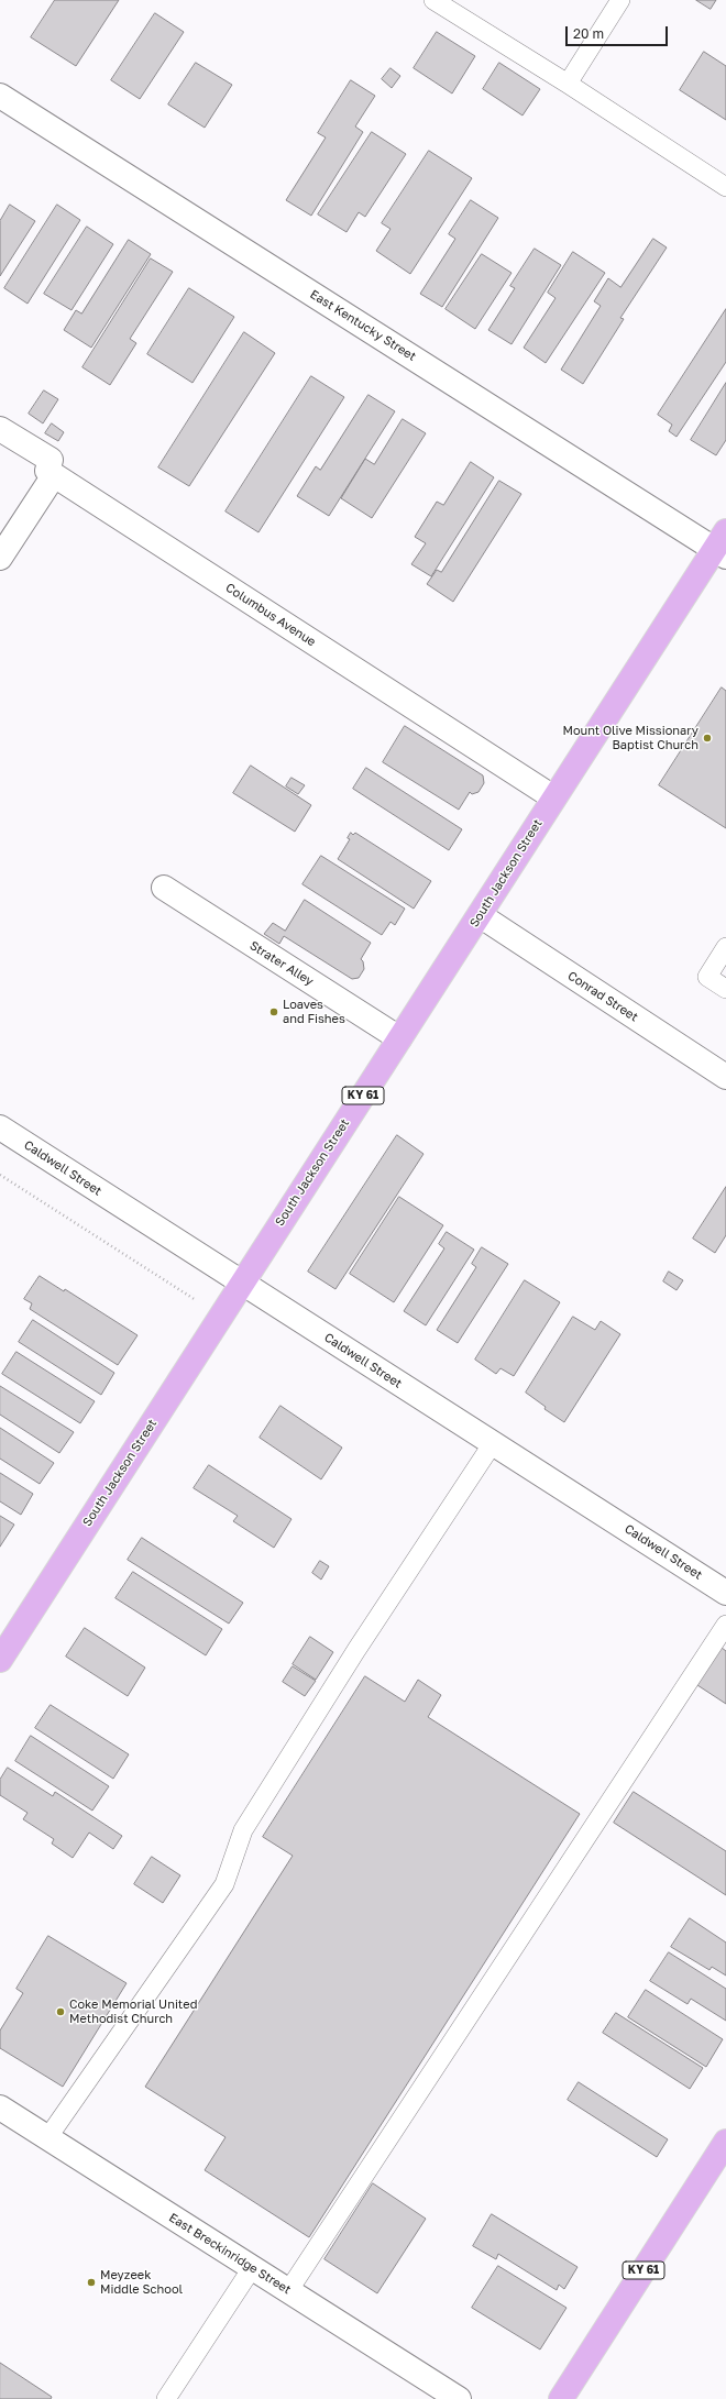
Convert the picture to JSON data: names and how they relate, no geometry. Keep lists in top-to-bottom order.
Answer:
{
  "streets": {
    "main road": ["South Jackson Street", "KY 61"],
    "street": [
      "East Kentucky Street",
      "Columbus Avenue",
      "Strater Alley",
      "Conrad Street",
      "Caldwell Street",
      "East Breckinridge Street"
    ]
  },
  "crossings": [
    ["East Kentucky Street", "South Jackson Street"],
    ["Columbus Avenue", "South Jackson Street"],
    ["South Jackson Street", "Strater Alley"],
    ["South Jackson Street", "Conrad Street"],
    ["South Jackson Street", "Caldwell Street"]
  ],
  "places": [
    "Mount Olive Missionary Baptist Church",
    "Loaves and Fishes",
    "Coke Memorial United Methodist Church",
    "Meyzeek Middle School"
  ],
  "scale_bar": "20 m"
}
